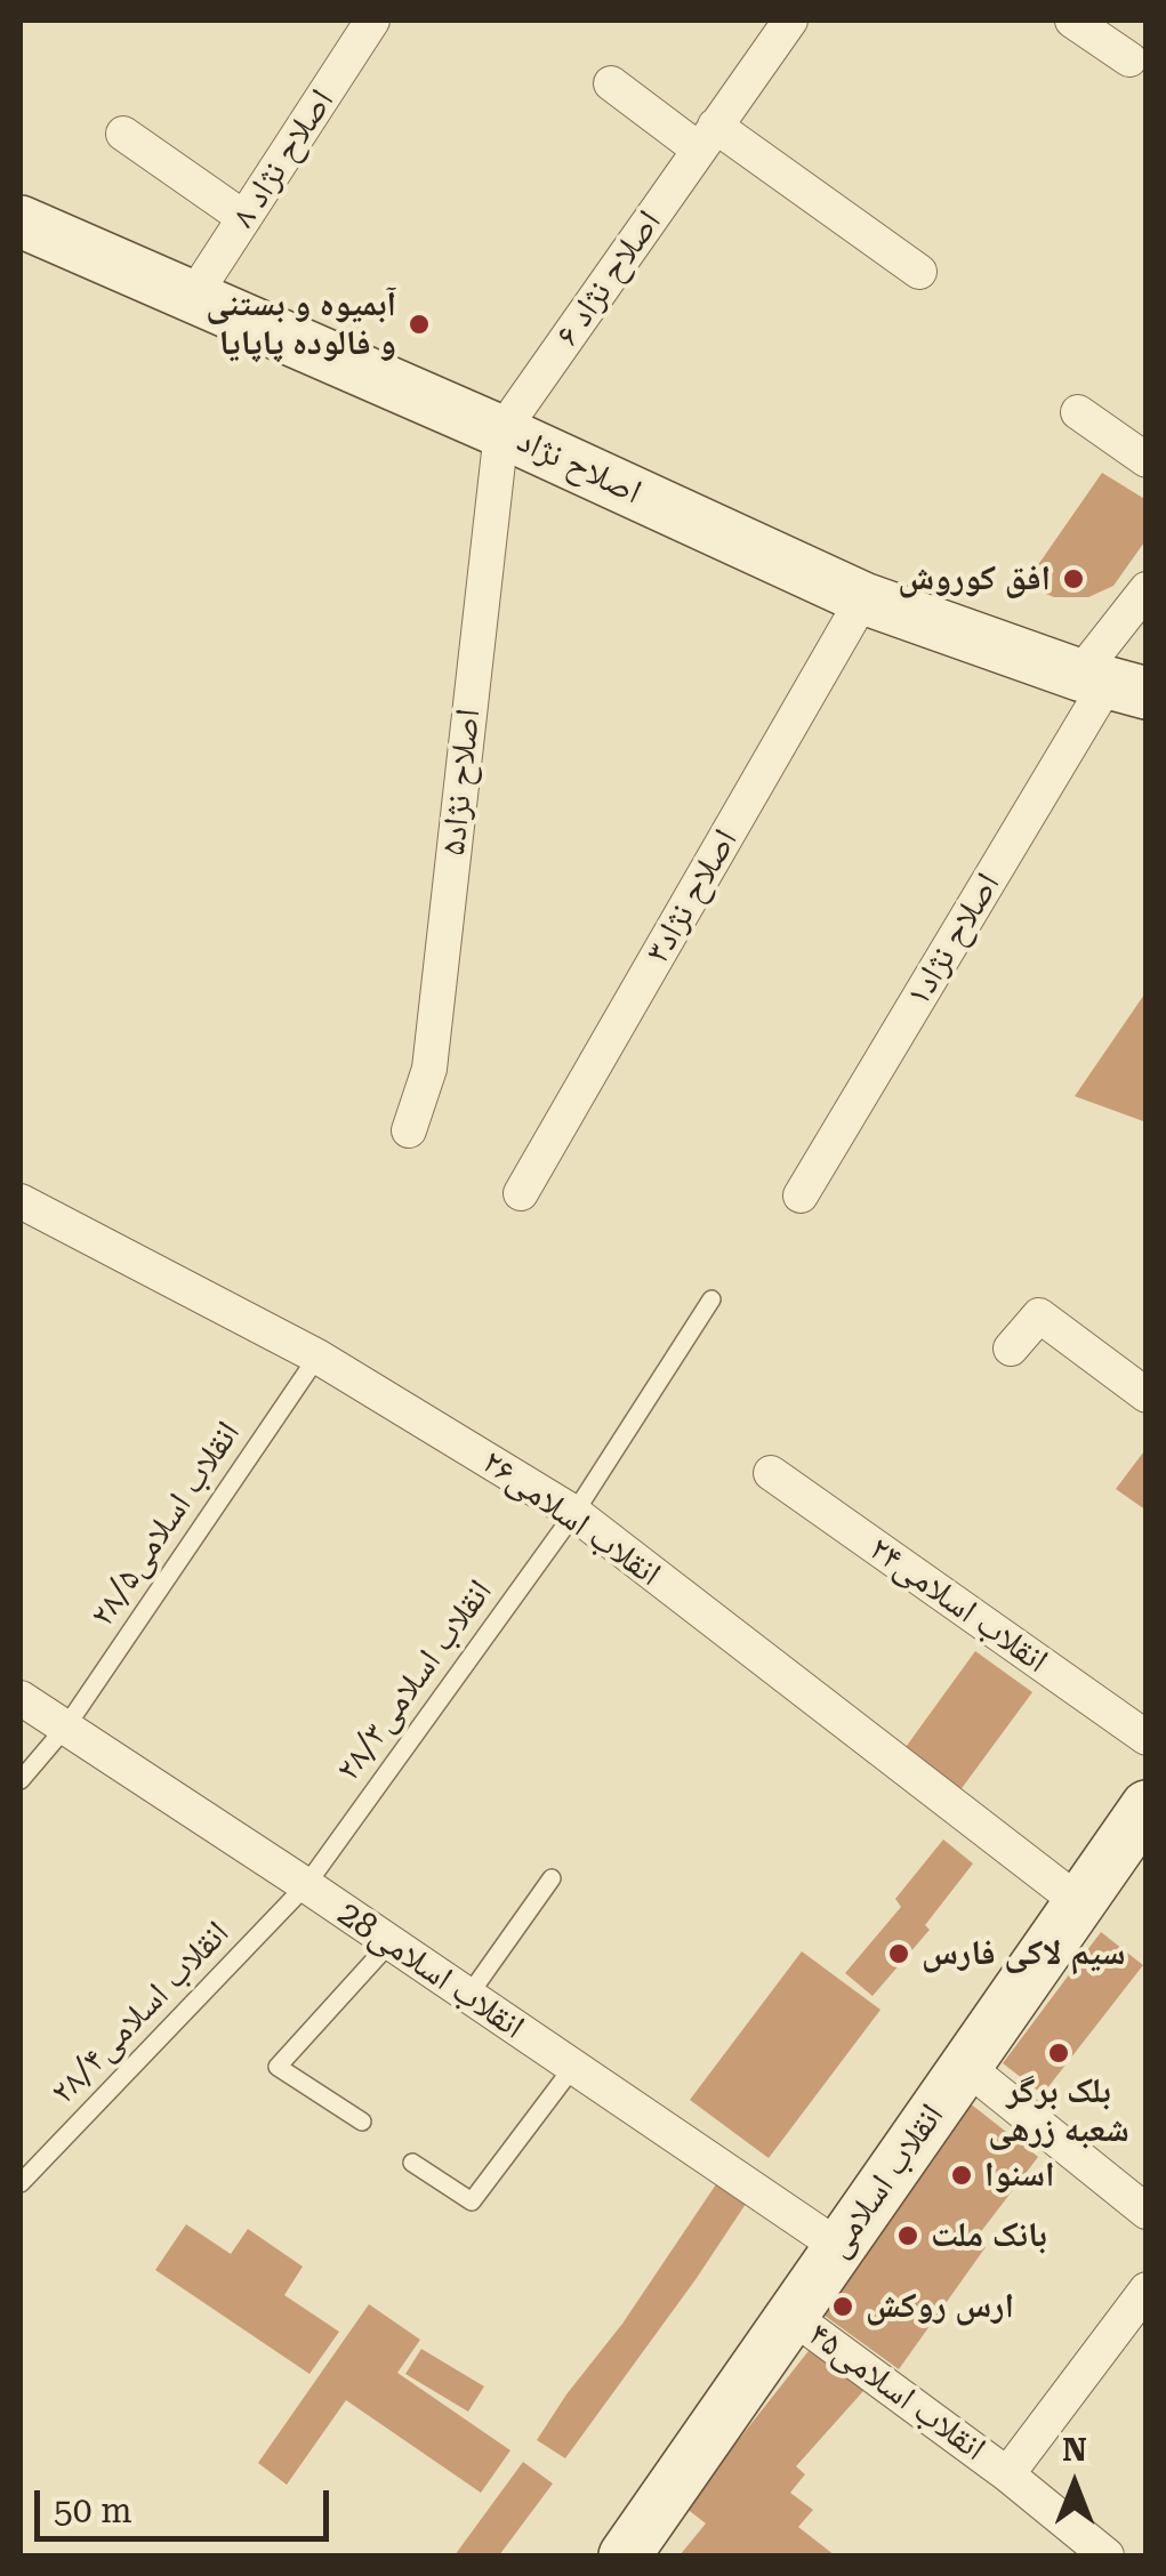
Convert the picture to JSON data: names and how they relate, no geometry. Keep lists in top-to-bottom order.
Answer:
{
  "streets": {
    "main road": ["اصلاح نژاد", "انقلاب اسلامی"],
    "street": [
      "۸ اصلاح نژاد",
      "۶ اصلاح نژاد",
      "اصلاح نژاد۵",
      "اصلاح نژاد۳",
      "اصلاح نژاد۱",
      "انقلاب اسلامی۲۶",
      "انقلاب اسلامی۲۴",
      "28انقلاب اسلامی",
      "انقلاب اسلامی۴۵"
    ],
    "lane": ["انقلاب اسلامی۲۸/۵", "انقلاب اسلامی۲۸/۳", "انقلاب اسلامی۲۸/۴"]
  },
  "crossings": [
    ["۸ اصلاح نژاد", "اصلاح نژاد"],
    ["۶ اصلاح نژاد", "اصلاح نژاد"],
    ["۶ اصلاح نژاد", "اصلاح نژاد۵"],
    ["اصلاح نژاد", "اصلاح نژاد۵"],
    ["اصلاح نژاد", "اصلاح نژاد۳"],
    ["اصلاح نژاد", "اصلاح نژاد۱"],
    ["انقلاب اسلامی۲۶", "انقلاب اسلامی۲۸/۵"],
    ["انقلاب اسلامی۲۶", "انقلاب اسلامی۲۸/۳"],
    ["انقلاب اسلامی۲۶", "انقلاب اسلامی"],
    ["انقلاب اسلامی۲۸/۵", "28انقلاب اسلامی"],
    ["انقلاب اسلامی۲۸/۳", "28انقلاب اسلامی"],
    ["انقلاب اسلامی۲۸/۳", "انقلاب اسلامی۲۸/۴"],
    ["28انقلاب اسلامی", "انقلاب اسلامی۲۸/۴"],
    ["28انقلاب اسلامی", "انقلاب اسلامی"],
    ["انقلاب اسلامی", "انقلاب اسلامی۴۵"]
  ],
  "places": [
    "آبمیوه و بستنی و فالوده پاپایا",
    "افق کوروش",
    "سیم لاکی فارس",
    "بلک برگر شعبه زرهی",
    "اسنوا",
    "بانک ملت",
    "ارس روکش"
  ],
  "scale_bar": "50 m",
  "north": "top"
}
